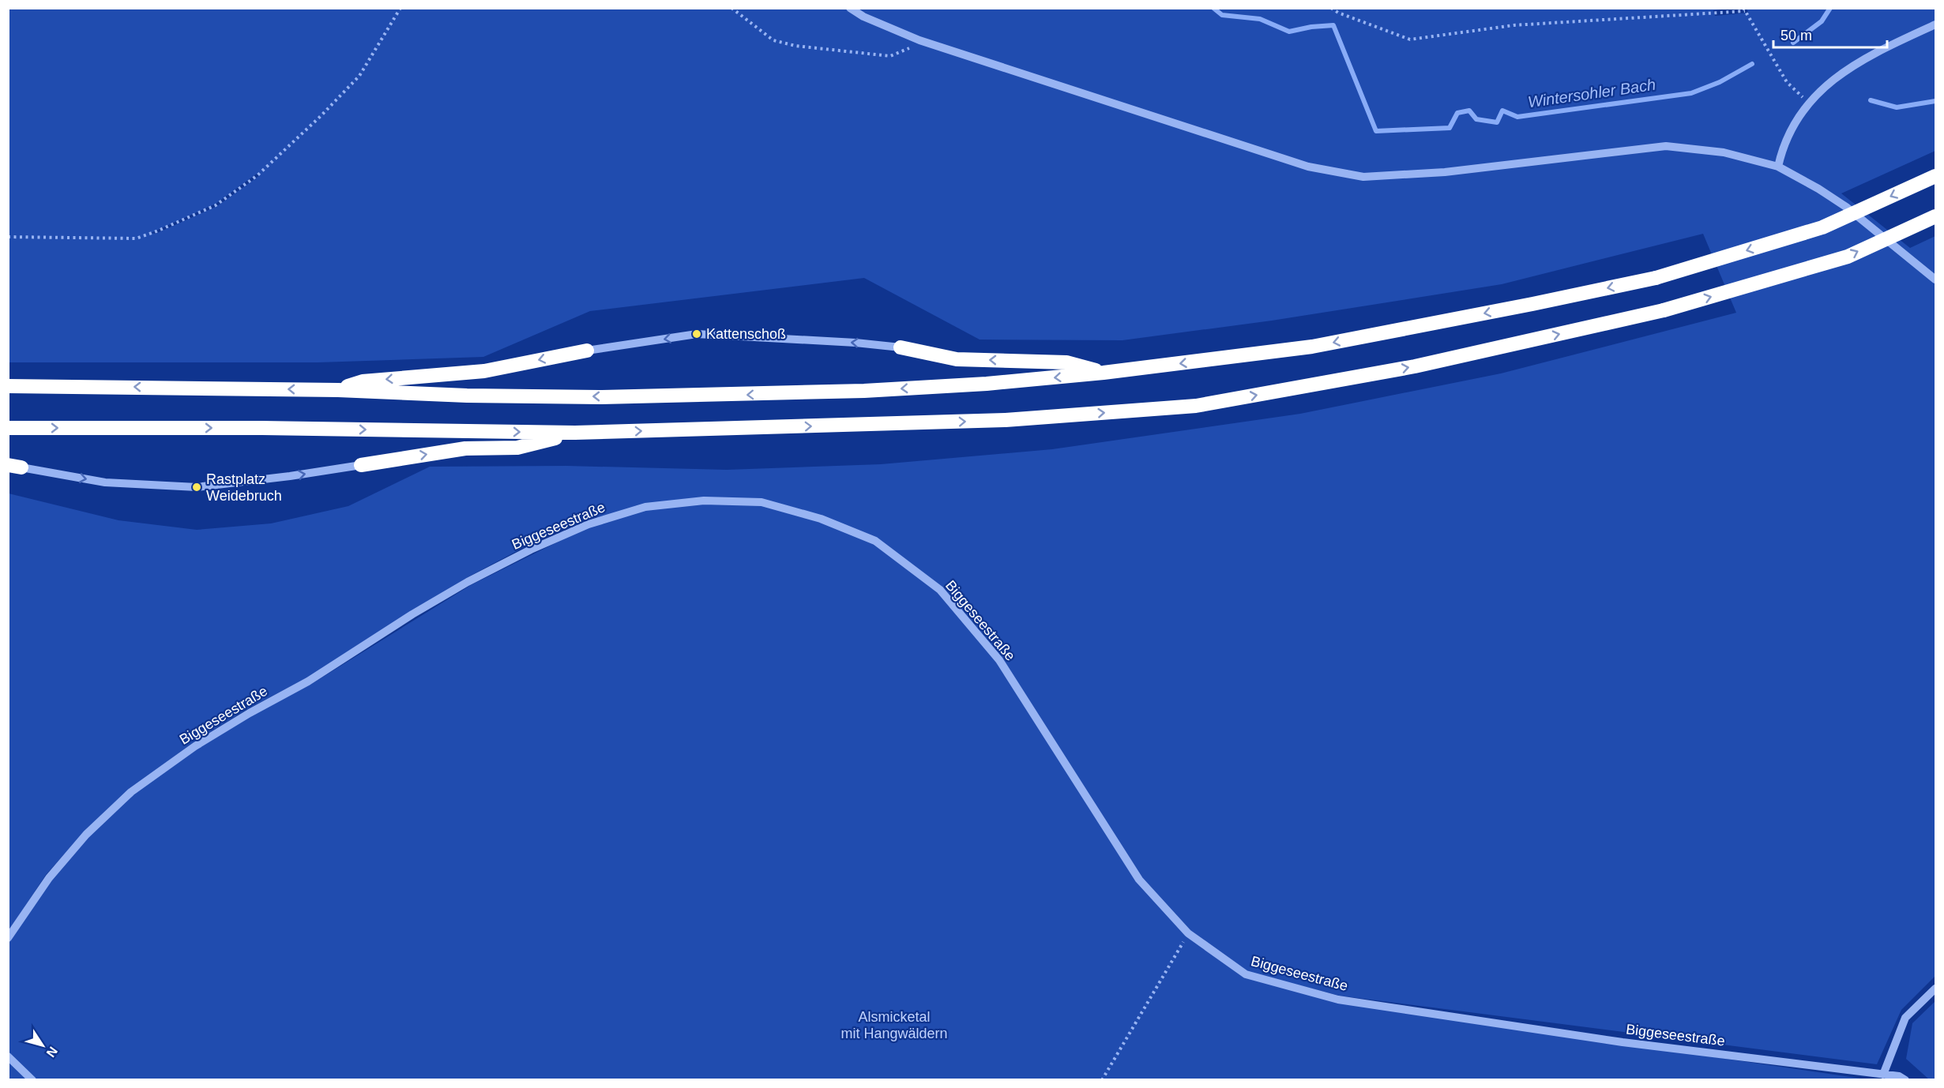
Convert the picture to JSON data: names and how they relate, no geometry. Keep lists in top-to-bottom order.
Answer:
{
  "streets": {
    "street": ["Biggeseestraße"]
  },
  "water": ["Wintersohler Bach"],
  "parks": ["Alsmicketal mit Hangwäldern"],
  "places": ["Kattenschoß", "Rastplatz Weidebruch"],
  "scale_bar": "50 m",
  "north": "bottom right"
}
